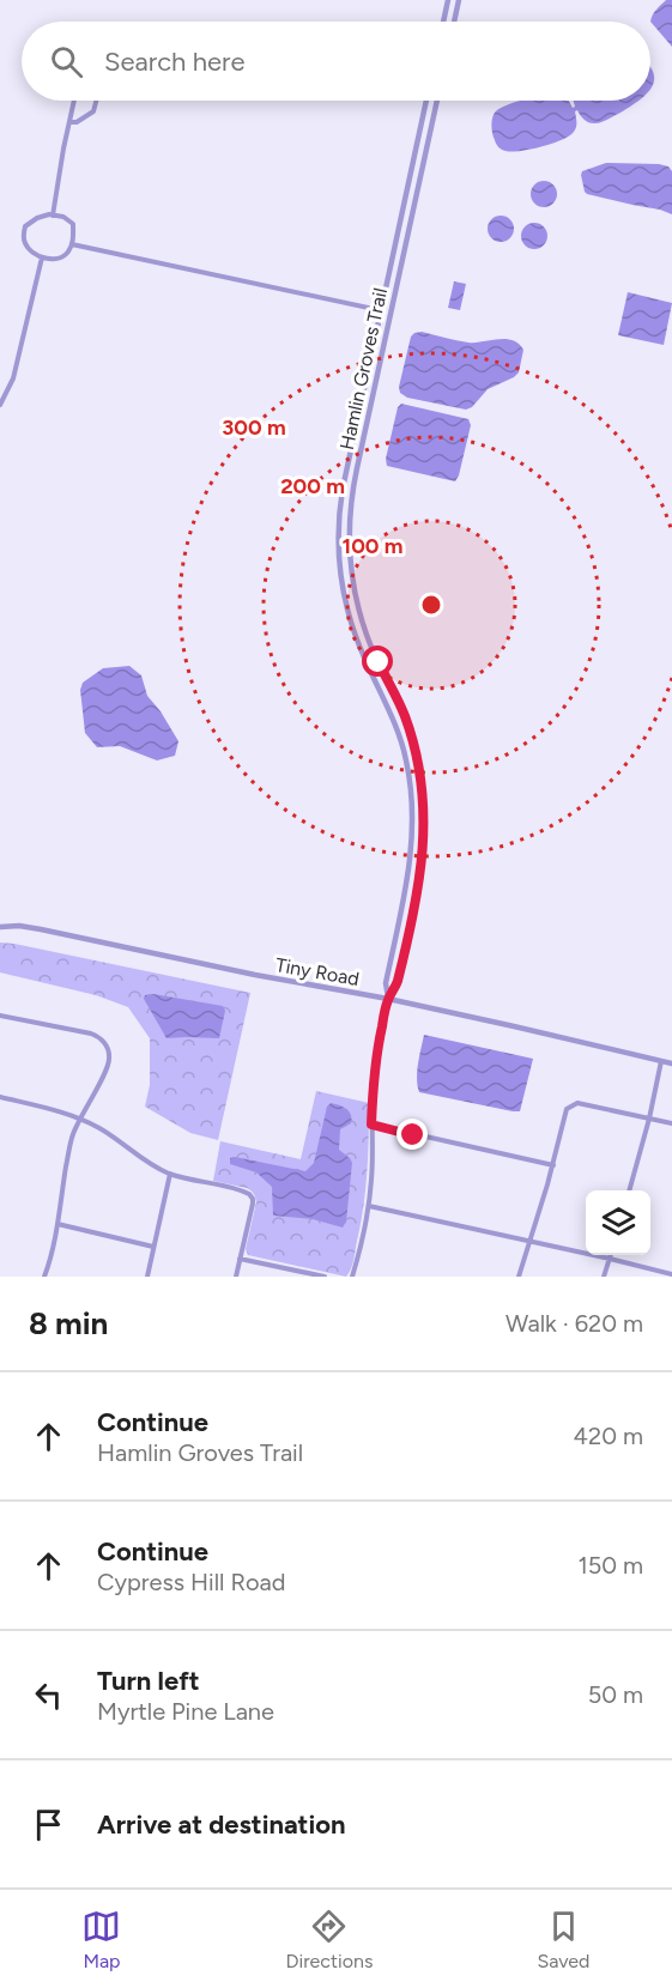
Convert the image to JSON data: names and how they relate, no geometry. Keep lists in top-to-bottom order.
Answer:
{
  "streets": {
    "street": ["Hamlin Groves Trail", "Tiny Road"]
  },
  "crossings": [
    ["Hamlin Groves Trail", "Tiny Road"]
  ],
  "page": {
    "search": "Search here",
    "heading": ["8 min", "Walk · 620 m"],
    "list": [
      ["Continue", "Hamlin Groves Trail", "420 m"],
      ["Continue", "Cypress Hill Road", "150 m"],
      ["Turn left", "Myrtle Pine Lane", "50 m"],
      "Arrive at destination"
    ],
    "nav": ["Map", "Directions", "Saved"]
  },
  "rings": ["300 m", "200 m", "100 m"]
}
